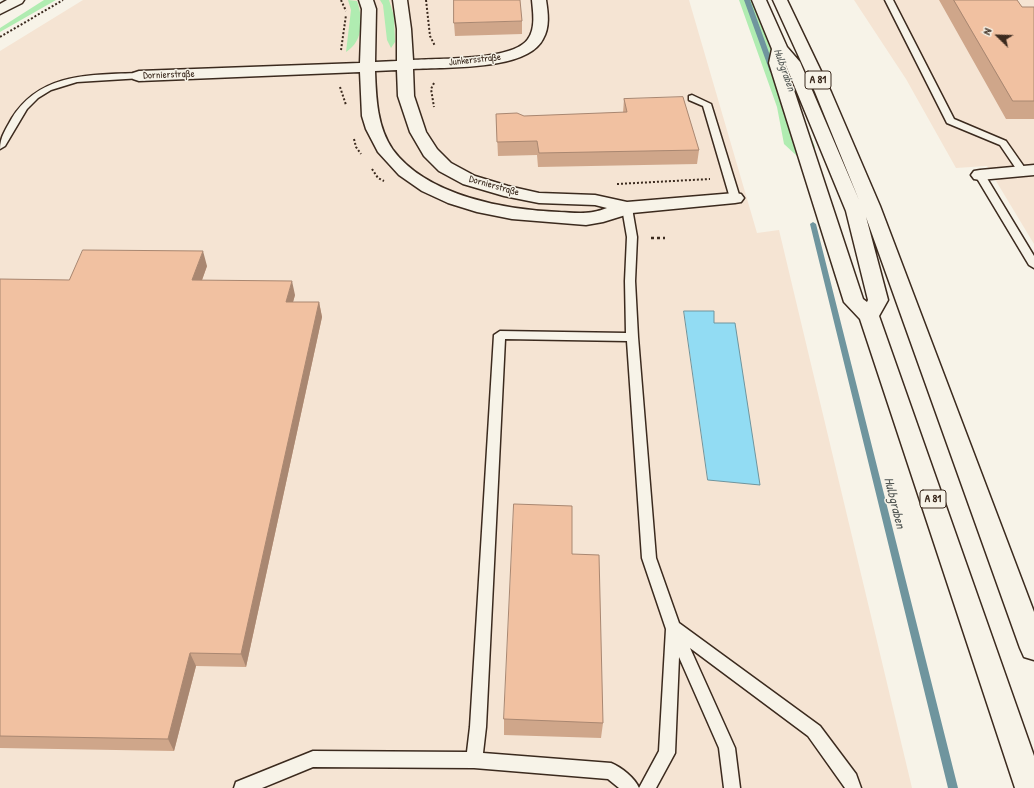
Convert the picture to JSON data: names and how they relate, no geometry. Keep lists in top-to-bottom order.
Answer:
{
  "streets": {
    "main road": ["Junkersstraße", "Dornierstraße", "A 81"]
  },
  "crossings": [
    ["Junkersstraße", "Dornierstraße"]
  ],
  "water": ["Hulbgraben"],
  "north": "top left"
}
